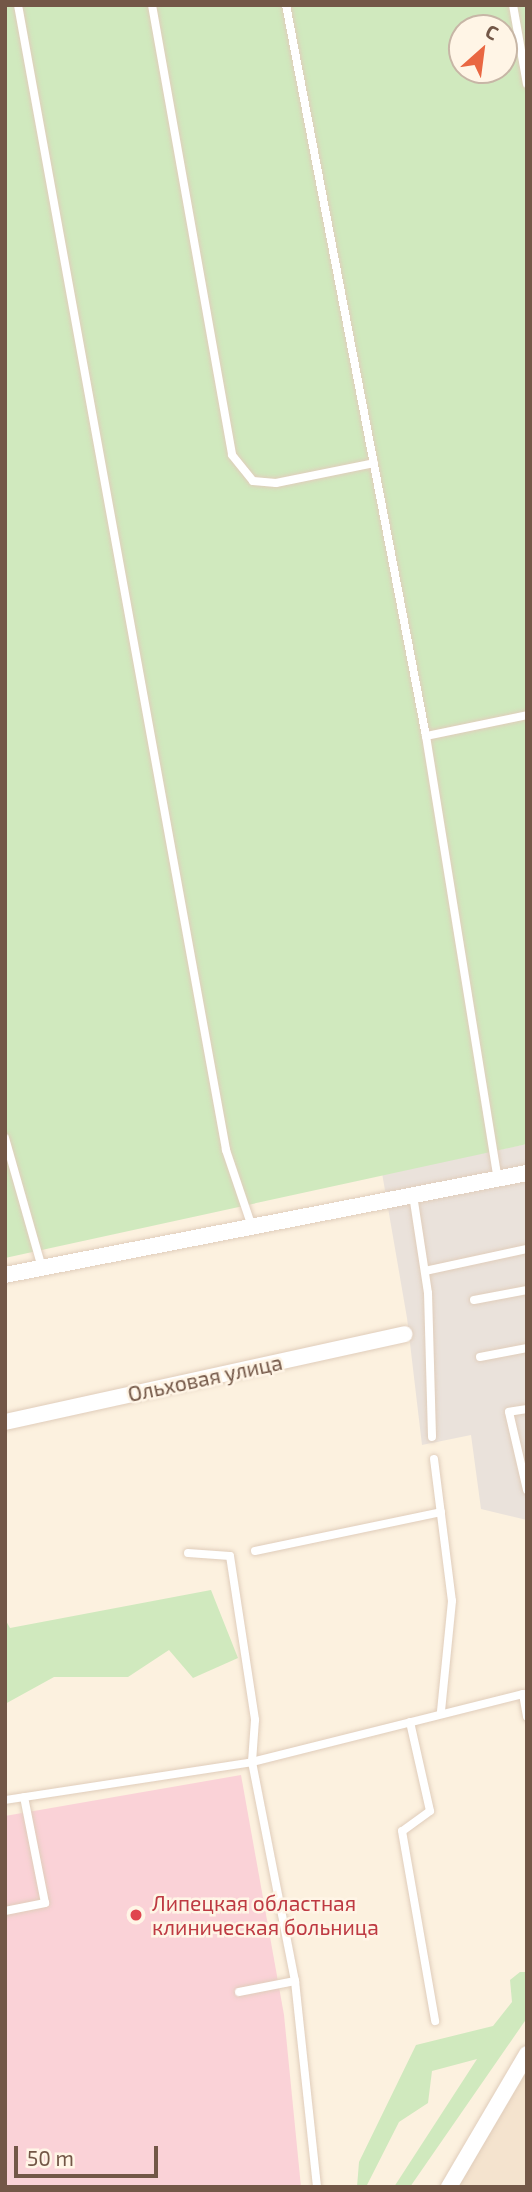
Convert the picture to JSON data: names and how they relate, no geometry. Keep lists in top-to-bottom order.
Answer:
{
  "streets": {
    "street": ["Ольховая улица"]
  },
  "places": ["Липецкая областная клиническая больница"],
  "scale_bar": "50 m",
  "north": "top right"
}
